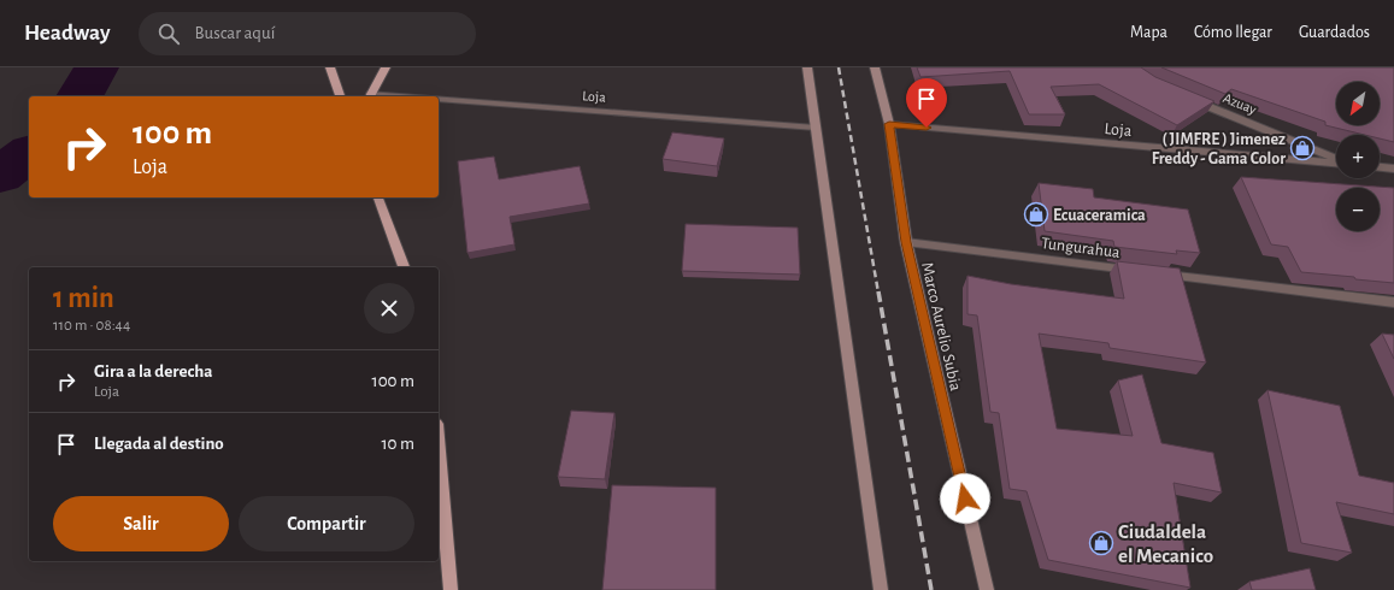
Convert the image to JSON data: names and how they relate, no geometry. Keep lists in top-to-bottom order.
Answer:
{
  "streets": {
    "main road": ["Marco Aurelio Subia"],
    "street": ["Loja", "Azuay", "Tungurahua"]
  },
  "crossings": [
    ["Loja", "Marco Aurelio Subia"],
    ["Tungurahua", "Marco Aurelio Subia"]
  ],
  "places": {
    "shop": ["( JIMFRE ) Jimenez Freddy - Gama Color", "Ecuaceramica", "Ciudaldela el Mecanico"]
  },
  "north": "bottom left",
  "page": {
    "header": "Headway",
    "search": "Buscar aquí",
    "nav": ["Mapa", "Cómo llegar", "Guardados"],
    "map_buttons": ["+", "−"],
    "turn": ["100 m", "Loja"],
    "heading": ["1 min", "110 m · 08:44"],
    "list": [
      {
        "name": "Gira a la derecha",
        "note": "Loja",
        "value": "100 m"
      },
      {
        "name": "Llegada al destino",
        "value": "10 m"
      }
    ],
    "buttons": ["Salir", "Compartir"]
  }
}
